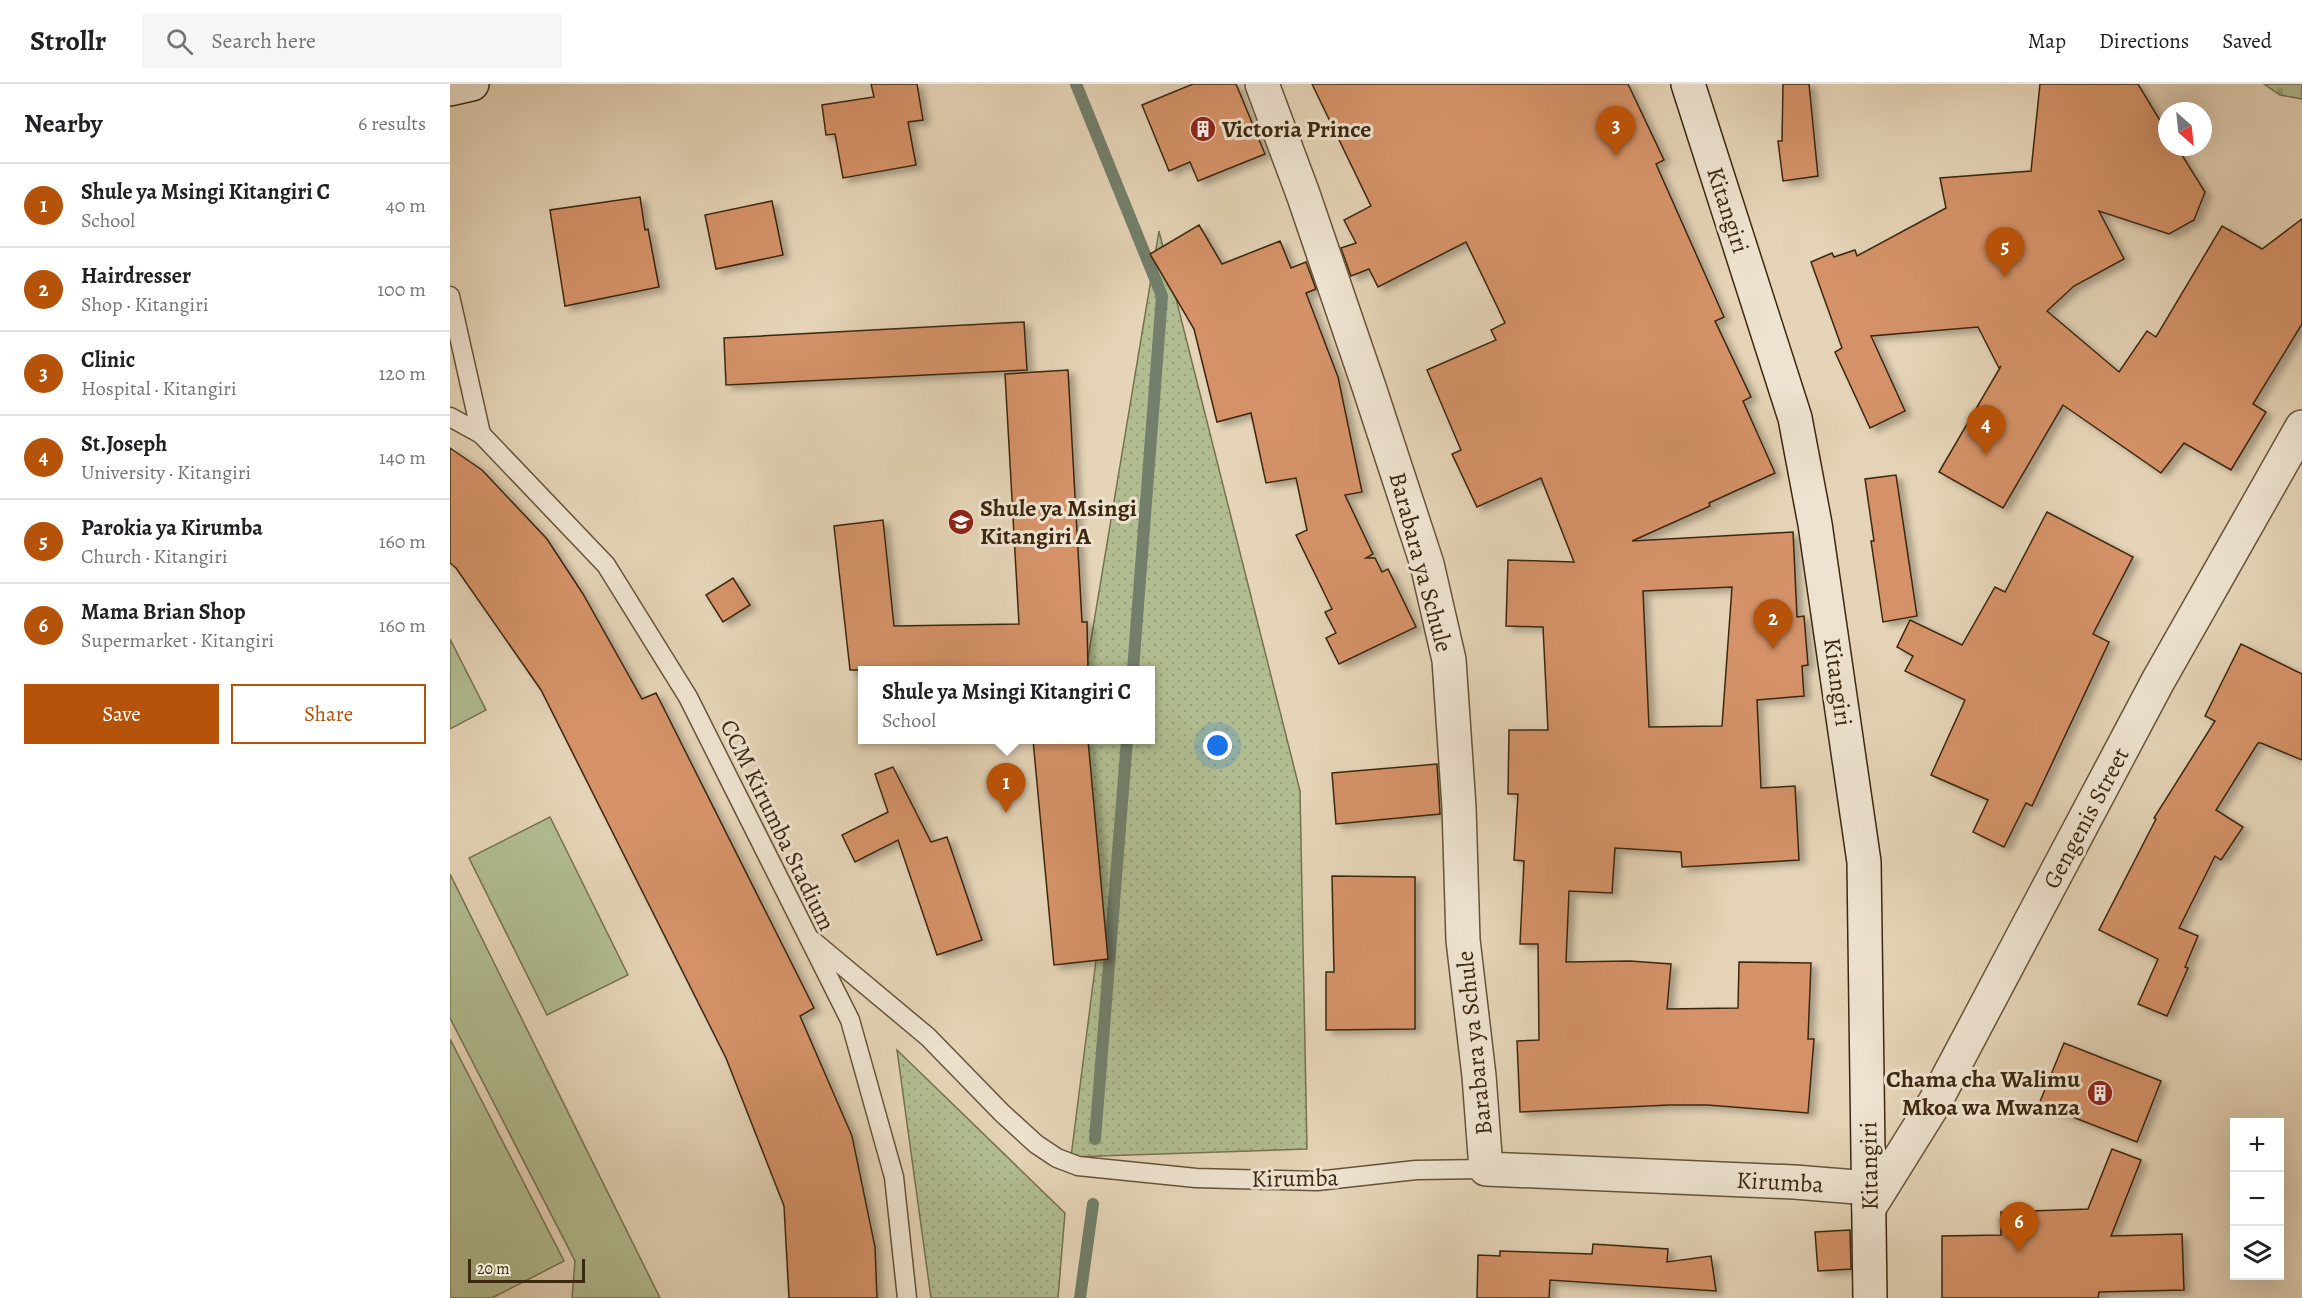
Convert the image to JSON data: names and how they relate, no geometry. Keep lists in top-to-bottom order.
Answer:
{
  "streets": {
    "street": [
      "Kitangiri",
      "Barabara ya Schule",
      "Gengenis Street",
      "Kirumba"
    ],
    "lane": ["CCM Kirumba Stadium"]
  },
  "crossings": [
    ["Kitangiri", "Gengenis Street"],
    ["Kitangiri", "Kirumba"],
    ["Barabara ya Schule", "Kirumba"],
    ["Gengenis Street", "Kirumba"],
    ["CCM Kirumba Stadium", "Kirumba"]
  ],
  "places": {
    "building": ["Victoria Prince", "Chama cha Walimu Mkoa wa Mwanza"],
    "school or university": ["Shule ya Msingi Kitangiri A"]
  },
  "scale_bar": "20 m",
  "north": "bottom right",
  "page": {
    "header": "Strollr",
    "search": "Search here",
    "nav": ["Map", "Directions", "Saved"],
    "heading": ["Nearby", "6 results"],
    "pins": [
      "3",
      "5",
      "4",
      "2",
      "1",
      "6"
    ],
    "list": [
      {
        "mark": "1",
        "name": "Shule ya Msingi Kitangiri C",
        "note": "School",
        "value": "40 m"
      },
      {
        "mark": "2",
        "name": "Hairdresser",
        "note": "Shop · Kitangiri",
        "value": "100 m"
      },
      {
        "mark": "3",
        "name": "Clinic",
        "note": "Hospital · Kitangiri",
        "value": "120 m"
      },
      {
        "mark": "4",
        "name": "St.Joseph",
        "note": "University · Kitangiri",
        "value": "140 m"
      },
      {
        "mark": "5",
        "name": "Parokia ya Kirumba",
        "note": "Church · Kitangiri",
        "value": "160 m"
      },
      {
        "mark": "6",
        "name": "Mama Brian Shop",
        "note": "Supermarket · Kitangiri",
        "value": "160 m"
      }
    ],
    "buttons": ["Save", "Share"],
    "popup": ["Shule ya Msingi Kitangiri C", "School"],
    "map_buttons": ["+", "−"],
    "scale": "20 m"
  }
}
